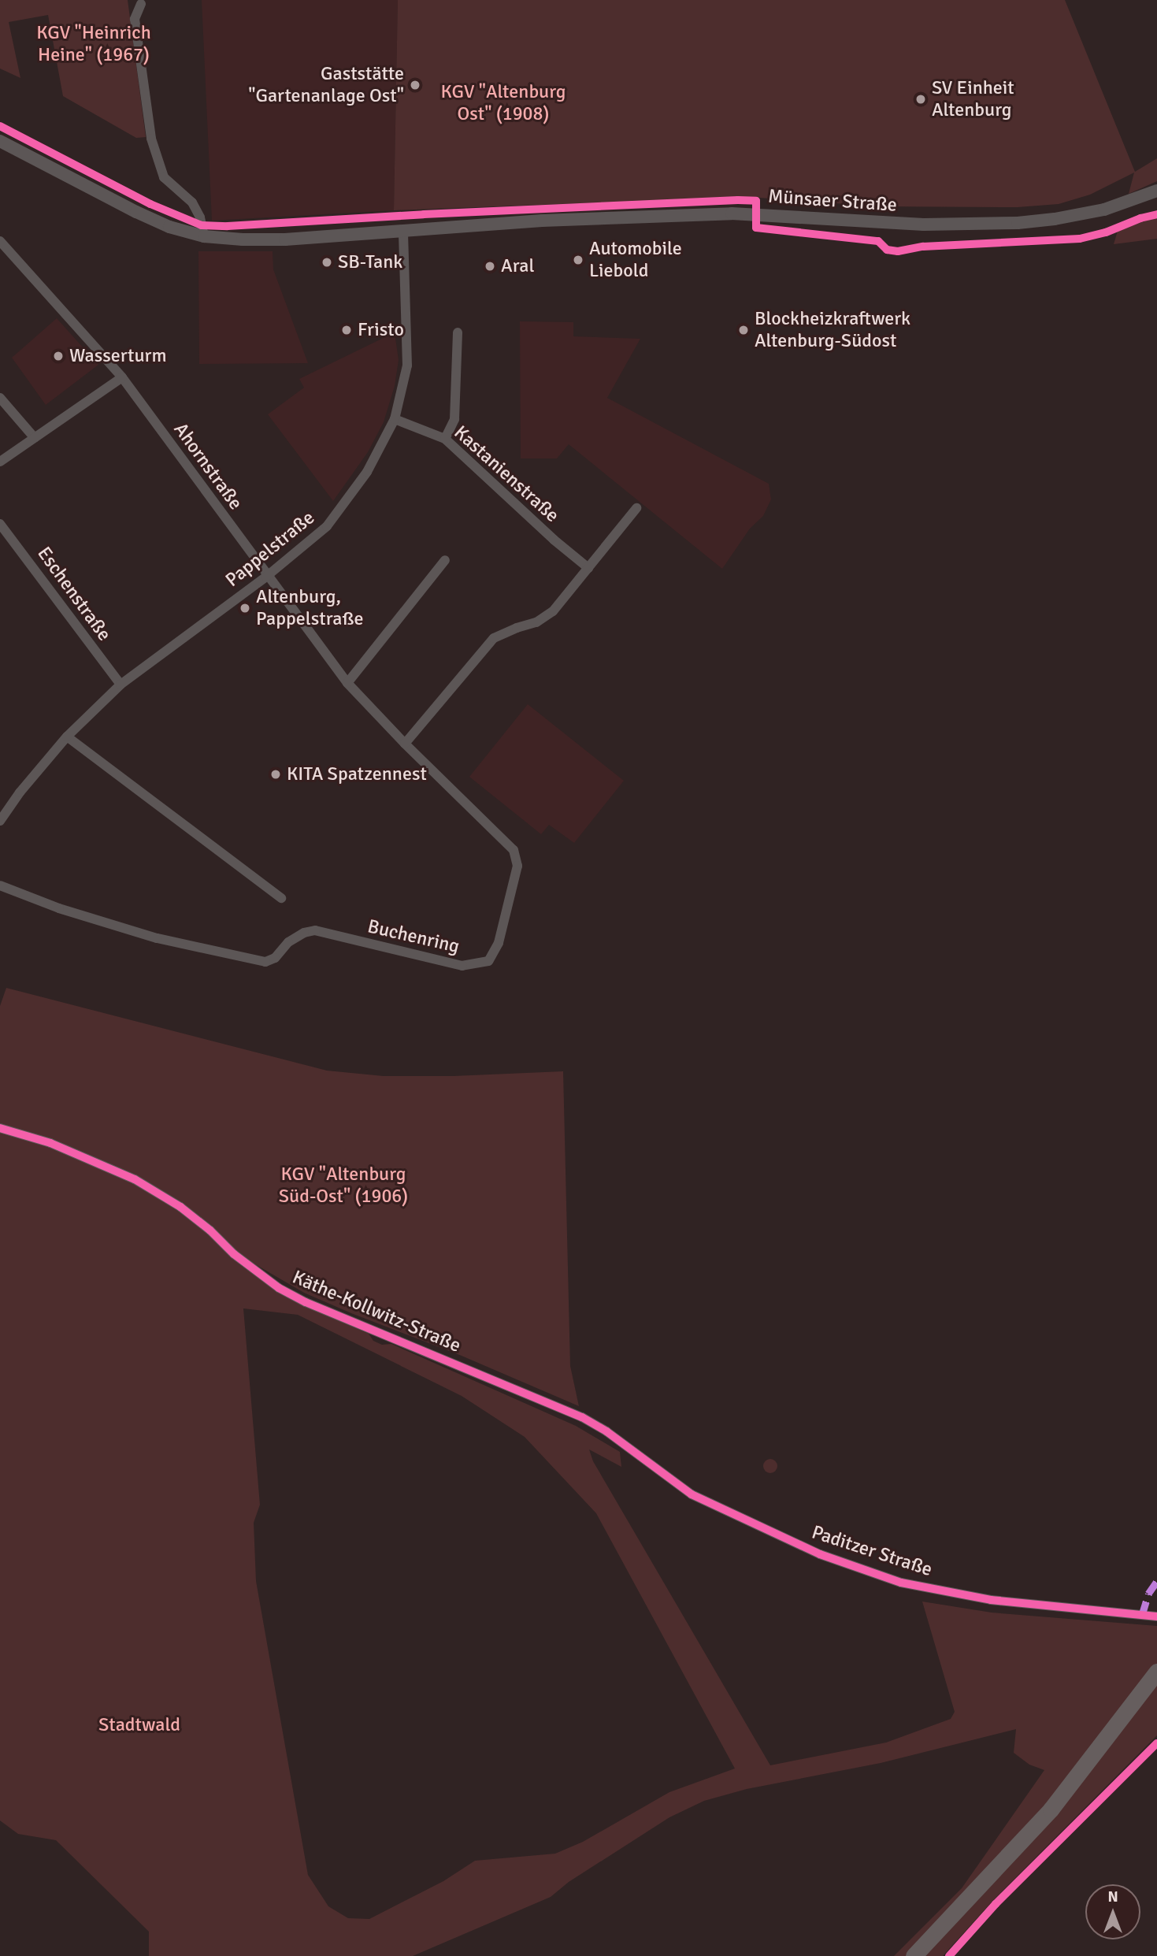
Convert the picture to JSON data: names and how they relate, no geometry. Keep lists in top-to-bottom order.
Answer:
{
  "streets": {
    "street": [
      "Münsaer Straße",
      "Ahornstraße",
      "Kastanienstraße",
      "Pappelstraße",
      "Eschenstraße",
      "Buchenring",
      "Käthe-Kollwitz-Straße",
      "Paditzer Straße"
    ]
  },
  "crossings": [
    ["Münsaer Straße", "Pappelstraße"],
    ["Ahornstraße", "Pappelstraße"],
    ["Ahornstraße", "Buchenring"],
    ["Kastanienstraße", "Pappelstraße"],
    ["Pappelstraße", "Eschenstraße"],
    ["Pappelstraße", "Buchenring"],
    ["Käthe-Kollwitz-Straße", "Paditzer Straße"]
  ],
  "parks": [
    "KGV \"Heinrich Heine\" (1967)",
    "KGV \"Altenburg Ost\" (1908)",
    "KGV \"Altenburg Süd-Ost\" (1906)",
    "Stadtwald"
  ],
  "places": [
    "Gaststätte \"Gartenanlage Ost\"",
    "SV Einheit Altenburg",
    "Automobile Liebold",
    "SB-Tank",
    "Aral",
    "Fristo",
    "Blockheizkraftwerk Altenburg-Südost",
    "Wasserturm",
    "Altenburg, Pappelstraße",
    "KITA Spatzennest"
  ],
  "north": "top"
}
